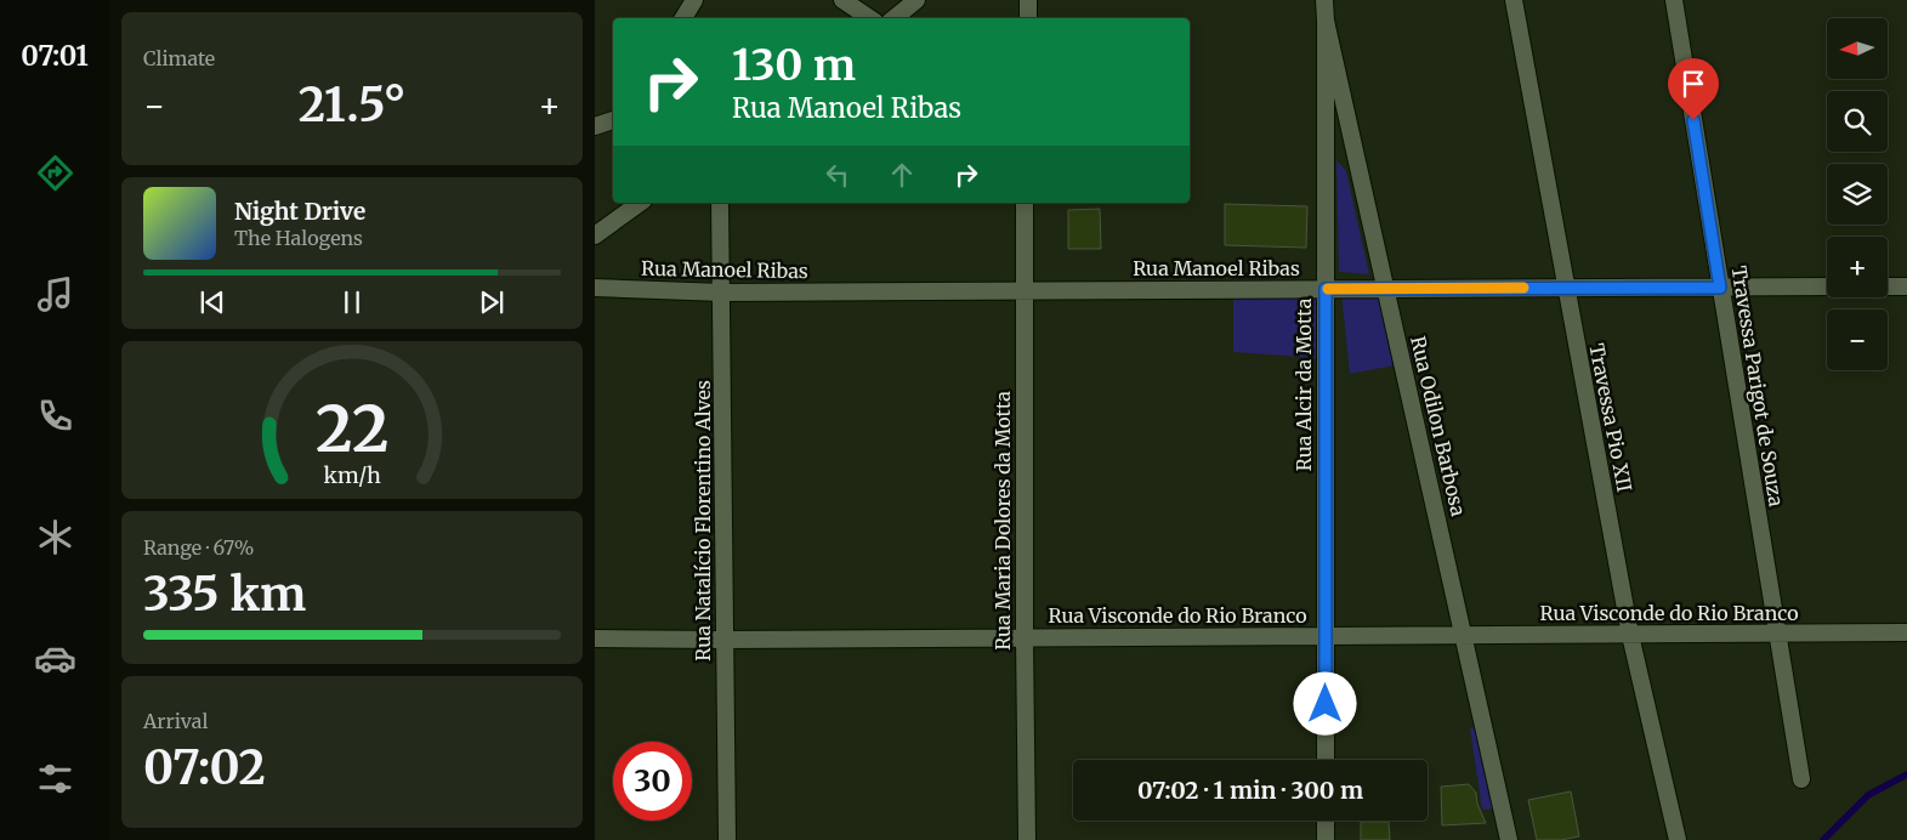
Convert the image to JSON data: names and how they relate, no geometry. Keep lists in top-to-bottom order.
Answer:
{
  "streets": {
    "street": [
      "Rua Manoel Ribas",
      "Rua Alcir da Motta",
      "Travessa Parigot de Souza",
      "Travessa Pio XII",
      "Rua Odilon Barbosa",
      "Rua Natalício Florentino Alves",
      "Rua Maria Dolores da Motta",
      "Rua Visconde do Rio Branco"
    ]
  },
  "crossings": [
    ["Rua Manoel Ribas", "Rua Alcir da Motta"],
    ["Rua Manoel Ribas", "Travessa Parigot de Souza"],
    ["Rua Manoel Ribas", "Travessa Pio XII"],
    ["Rua Manoel Ribas", "Rua Odilon Barbosa"],
    ["Rua Manoel Ribas", "Rua Natalício Florentino Alves"],
    ["Rua Manoel Ribas", "Rua Maria Dolores da Motta"],
    ["Rua Alcir da Motta", "Rua Odilon Barbosa"],
    ["Rua Alcir da Motta", "Rua Visconde do Rio Branco"],
    ["Travessa Parigot de Souza", "Rua Visconde do Rio Branco"],
    ["Travessa Pio XII", "Rua Visconde do Rio Branco"],
    ["Rua Odilon Barbosa", "Rua Visconde do Rio Branco"],
    ["Rua Natalício Florentino Alves", "Rua Visconde do Rio Branco"],
    ["Rua Maria Dolores da Motta", "Rua Visconde do Rio Branco"]
  ],
  "north": "left",
  "page": {
    "tabs": "07:01",
    "tile": [
      "Climate",
      ["Range · 67%", "335 km"],
      ["Arrival", "07:02"]
    ],
    "map_buttons": ["+", "−"],
    "turn": ["130 m", "Rua Manoel Ribas"],
    "heat": ["−", "21.5°", "+"],
    "song": ["Night Drive", "The Halogens"],
    "limit": "30",
    "trip": "07:02 · 1 min · 300 m",
    "gauge": ["22", "km/h"]
  }
}
